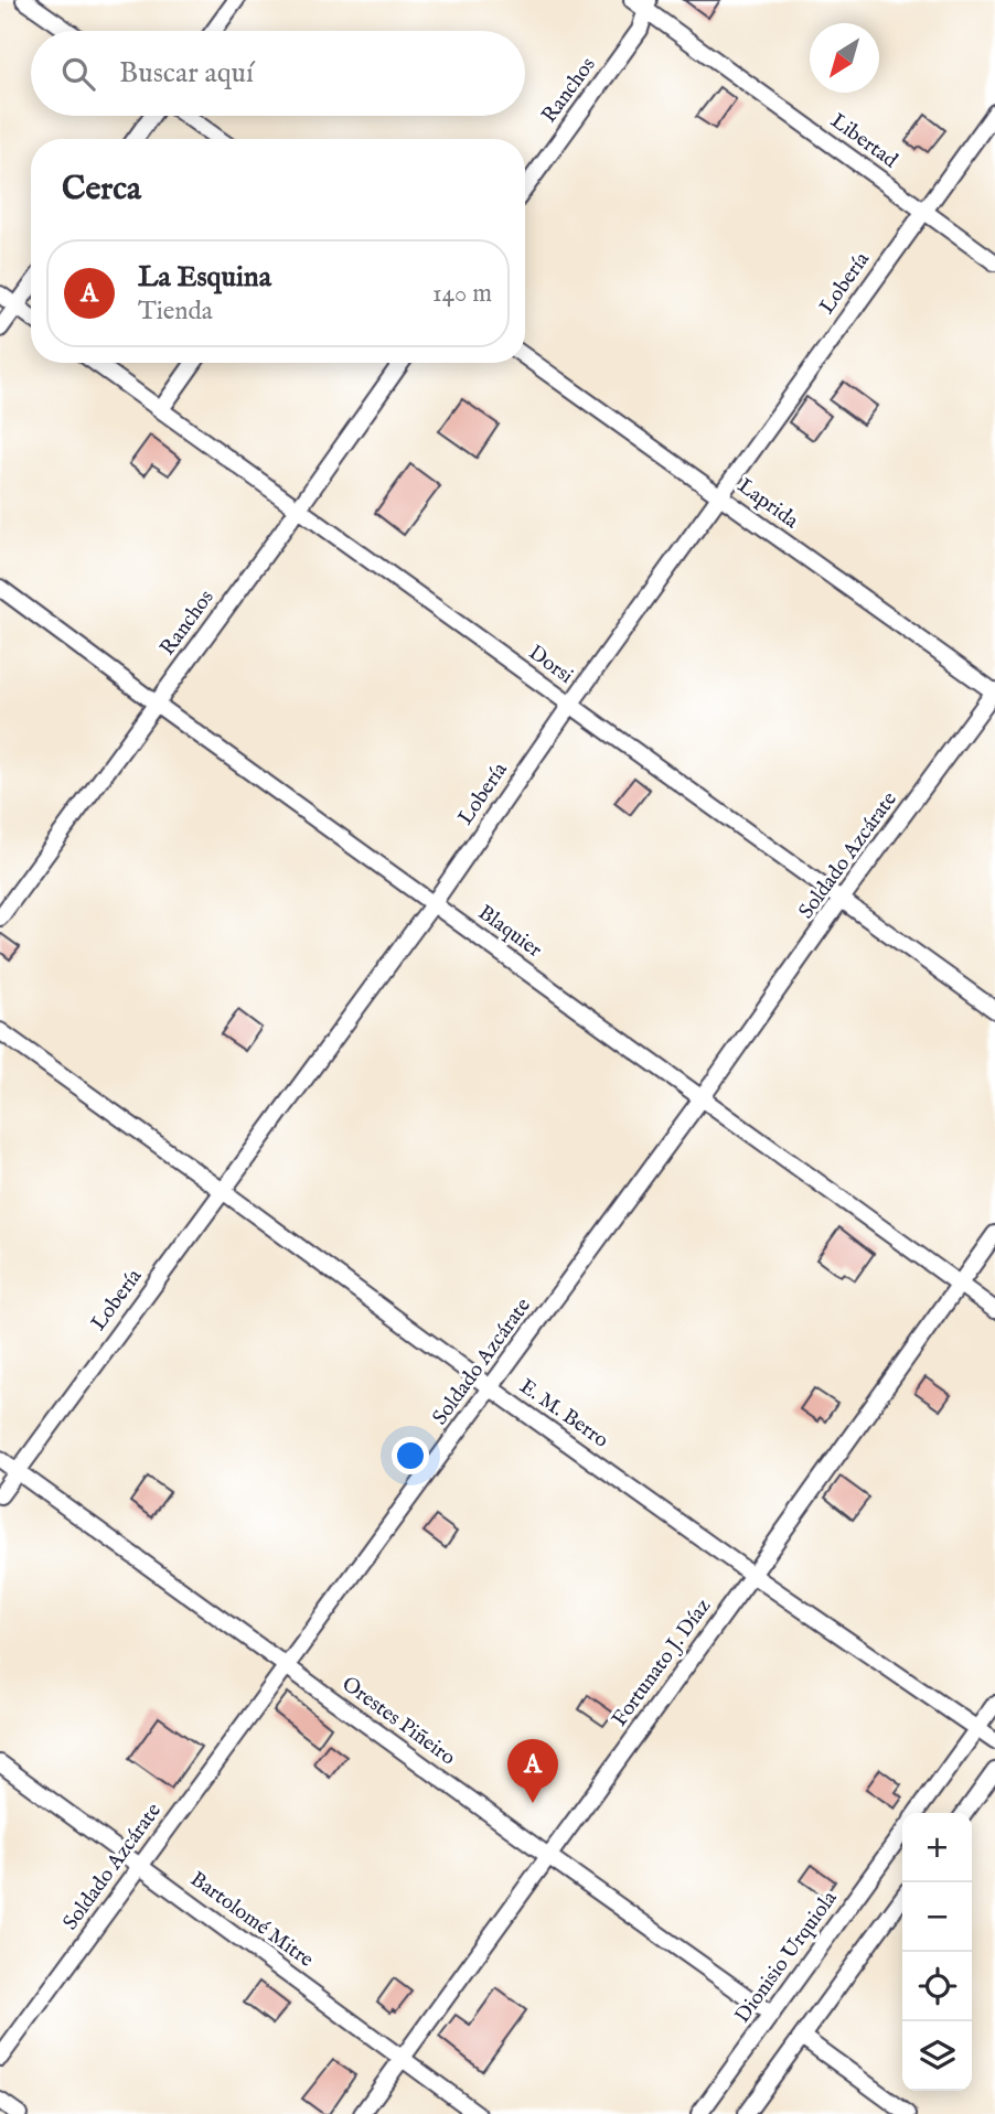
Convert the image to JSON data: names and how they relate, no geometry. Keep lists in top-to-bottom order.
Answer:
{
  "streets": {
    "street": [
      "Ranchos",
      "Libertad",
      "Lobería",
      "Laprida",
      "Dorsi",
      "Soldado Azcárate",
      "Blaquier",
      "E. M. Berro",
      "Fortunato J. Díaz",
      "Orestes Piñeiro",
      "Bartolomé Mitre",
      "Dionisio Urquiola"
    ]
  },
  "crossings": [
    ["Ranchos", "Libertad"],
    ["Ranchos", "Dorsi"],
    ["Ranchos", "Blaquier"],
    ["Libertad", "Lobería"],
    ["Lobería", "Laprida"],
    ["Lobería", "Dorsi"],
    ["Lobería", "Blaquier"],
    ["Lobería", "E. M. Berro"],
    ["Lobería", "Orestes Piñeiro"],
    ["Laprida", "Soldado Azcárate"],
    ["Dorsi", "Soldado Azcárate"],
    ["Soldado Azcárate", "Blaquier"],
    ["Soldado Azcárate", "E. M. Berro"],
    ["Soldado Azcárate", "Orestes Piñeiro"],
    ["Soldado Azcárate", "Bartolomé Mitre"],
    ["Blaquier", "Fortunato J. Díaz"],
    ["E. M. Berro", "Fortunato J. Díaz"],
    ["Fortunato J. Díaz", "Orestes Piñeiro"],
    ["Fortunato J. Díaz", "Bartolomé Mitre"],
    ["Orestes Piñeiro", "Dionisio Urquiola"]
  ],
  "north": "bottom left",
  "page": {
    "search": "Buscar aquí",
    "heading": "Cerca",
    "list": [
      {
        "mark": "A",
        "name": "La Esquina",
        "note": "Tienda",
        "value": "140 m"
      }
    ],
    "pins": "A",
    "map_buttons": ["+", "−"]
  }
}
